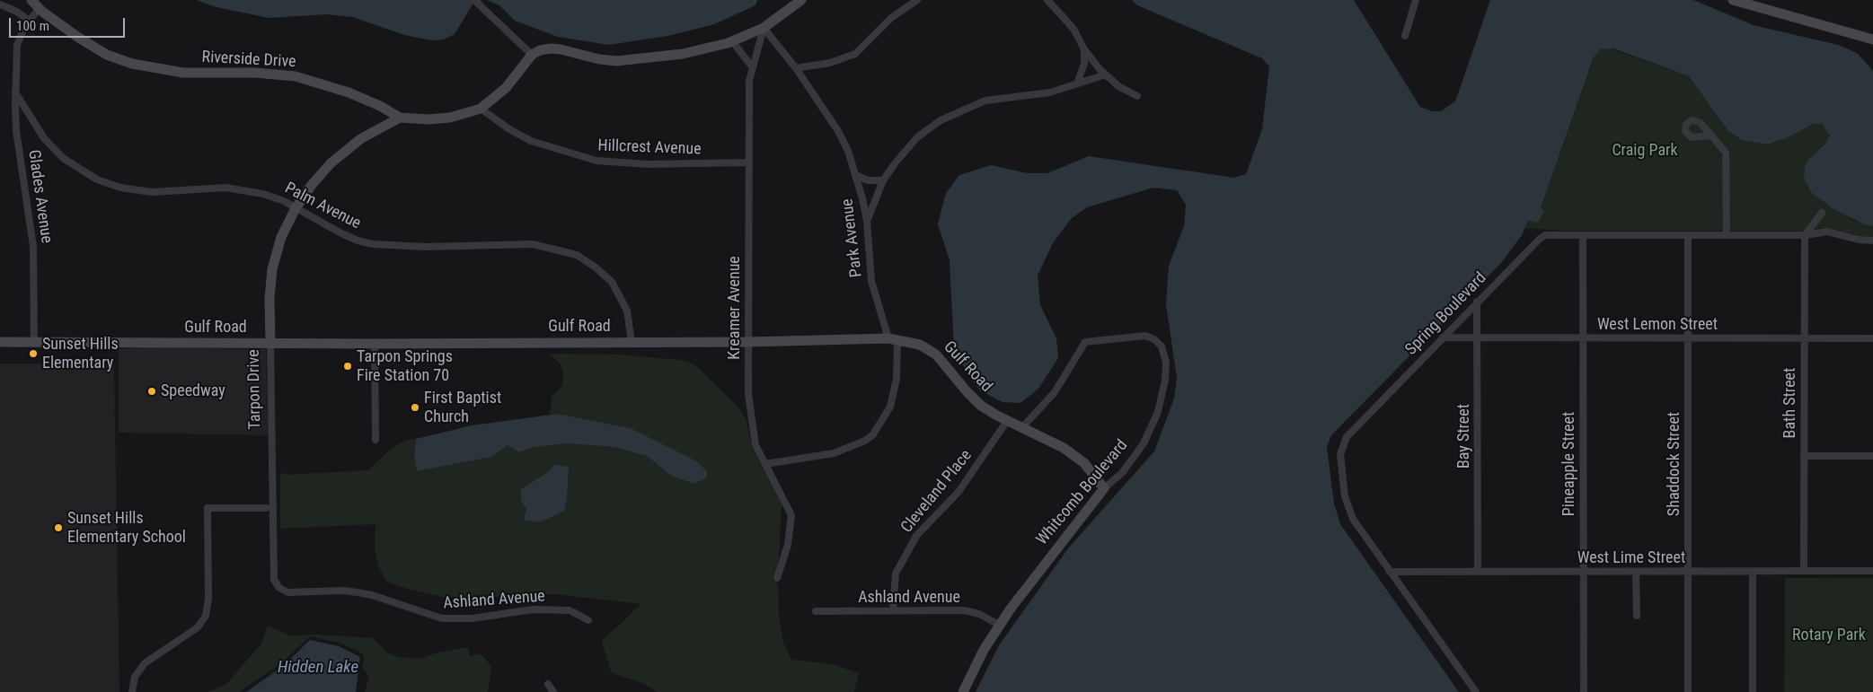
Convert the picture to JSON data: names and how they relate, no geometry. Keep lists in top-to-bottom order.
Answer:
{
  "streets": {
    "street": [
      "Riverside Drive",
      "Hillcrest Avenue",
      "Glades Avenue",
      "Palm Avenue",
      "Park Avenue",
      "Kreamer Avenue",
      "Spring Boulevard",
      "West Lemon Street",
      "Gulf Road",
      "Tarpon Drive",
      "Bath Street",
      "Bay Street",
      "Pineapple Street",
      "Shaddock Street",
      "Cleveland Place",
      "Whitcomb Boulevard",
      "West Lime Street",
      "Ashland Avenue"
    ]
  },
  "crossings": [
    ["Riverside Drive", "Hillcrest Avenue"],
    ["Riverside Drive", "Tarpon Drive"],
    ["Hillcrest Avenue", "Kreamer Avenue"],
    ["Glades Avenue", "Palm Avenue"],
    ["Glades Avenue", "Gulf Road"],
    ["Palm Avenue", "Gulf Road"],
    ["Palm Avenue", "Tarpon Drive"],
    ["Park Avenue", "Kreamer Avenue"],
    ["Park Avenue", "Gulf Road"],
    ["Kreamer Avenue", "Gulf Road"],
    ["Spring Boulevard", "West Lemon Street"],
    ["Spring Boulevard", "Bath Street"],
    ["Spring Boulevard", "Bay Street"],
    ["Spring Boulevard", "Pineapple Street"],
    ["Spring Boulevard", "Shaddock Street"],
    ["Spring Boulevard", "West Lime Street"],
    ["West Lemon Street", "Bath Street"],
    ["West Lemon Street", "Bay Street"],
    ["West Lemon Street", "Pineapple Street"],
    ["West Lemon Street", "Shaddock Street"],
    ["Gulf Road", "Tarpon Drive"],
    ["Gulf Road", "Cleveland Place"],
    ["Gulf Road", "Whitcomb Boulevard"],
    ["Tarpon Drive", "Ashland Avenue"],
    ["Bath Street", "West Lime Street"],
    ["Bay Street", "West Lime Street"],
    ["Pineapple Street", "West Lime Street"],
    ["Shaddock Street", "West Lime Street"],
    ["Cleveland Place", "Ashland Avenue"],
    ["Whitcomb Boulevard", "Ashland Avenue"]
  ],
  "water": ["Hidden Lake"],
  "parks": ["Craig Park", "Rotary Park"],
  "places": [
    "Sunset Hills Elementary",
    "Tarpon Springs Fire Station 70",
    "Speedway",
    "First Baptist Church",
    "Sunset Hills Elementary School"
  ],
  "scale_bar": "100 m"
}
